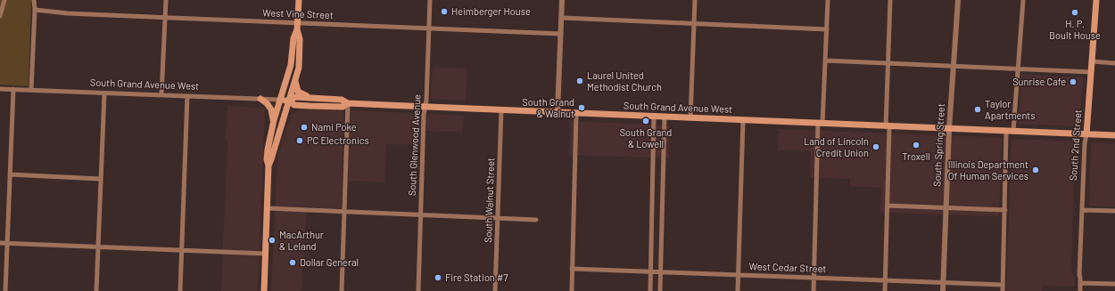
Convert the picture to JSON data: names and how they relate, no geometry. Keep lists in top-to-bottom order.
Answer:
{
  "streets": {
    "main road": ["South Grand Avenue West", "South 2nd Street"],
    "street": [
      "West Vine Street",
      "South Glenwood Avenue",
      "South Spring Street",
      "South Walnut Street",
      "West Cedar Street"
    ]
  },
  "crossings": [
    ["West Vine Street", "South Glenwood Avenue"],
    ["South Grand Avenue West", "South Glenwood Avenue"],
    ["South Grand Avenue West", "South Spring Street"],
    ["South Grand Avenue West", "South 2nd Street"],
    ["South Grand Avenue West", "South Walnut Street"],
    ["South Spring Street", "West Cedar Street"]
  ],
  "places": [
    "Heimberger House",
    "H. P. Boult House",
    "Laurel United Methodist Church",
    "Sunrise Cafe",
    "South Grand & Walnut",
    "Taylor Apartments",
    "South Grand & Lowell",
    "Nami Poke",
    "PC Electronics",
    "Troxell",
    "Land of Lincoln Credit Union",
    "Illinois Department Of Human Services",
    "MacArthur & Leland",
    "Dollar General",
    "Fire Station #7"
  ]
}
